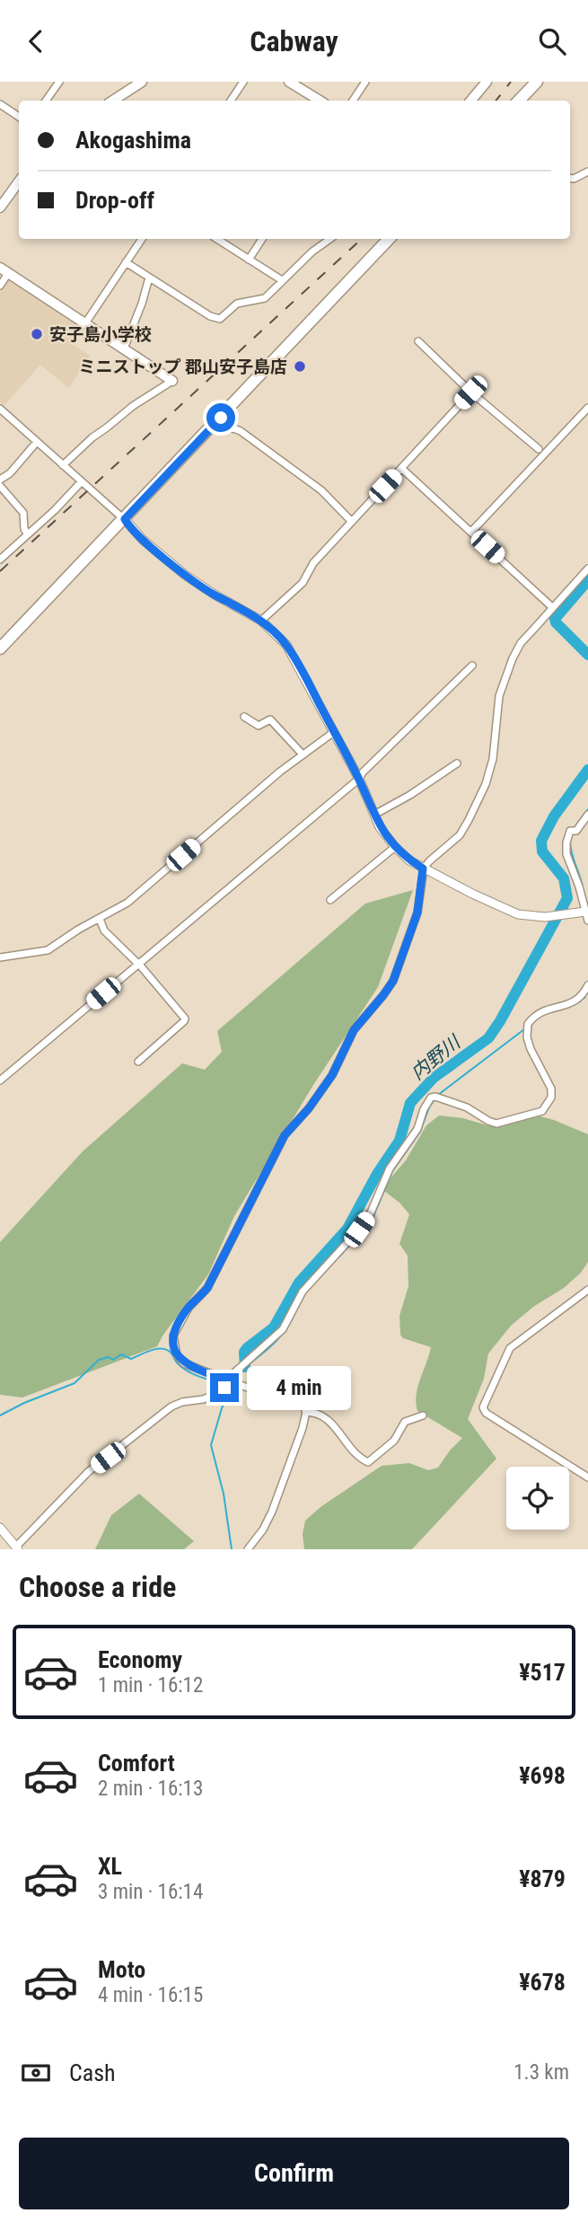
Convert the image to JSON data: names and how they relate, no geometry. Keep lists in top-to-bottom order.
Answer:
{
  "water": ["内野川"],
  "places": ["安子島小学校", "ミニストップ 郡山安子島店"],
  "page": {
    "header": "Cabway",
    "banner": ["Akogashima", "Drop-off"],
    "bubble": "4 min",
    "heading": "Choose a ride",
    "list": [
      {
        "name": "Economy",
        "note": "1 min · 16:12",
        "value": "¥517"
      },
      {
        "name": "Comfort",
        "note": "2 min · 16:13",
        "value": "¥698"
      },
      {
        "name": "XL",
        "note": "3 min · 16:14",
        "value": "¥879"
      },
      {
        "name": "Moto",
        "note": "4 min · 16:15",
        "value": "¥678"
      }
    ],
    "pay": ["Cash", "1.3 km"],
    "buttons": "Confirm"
  }
}
